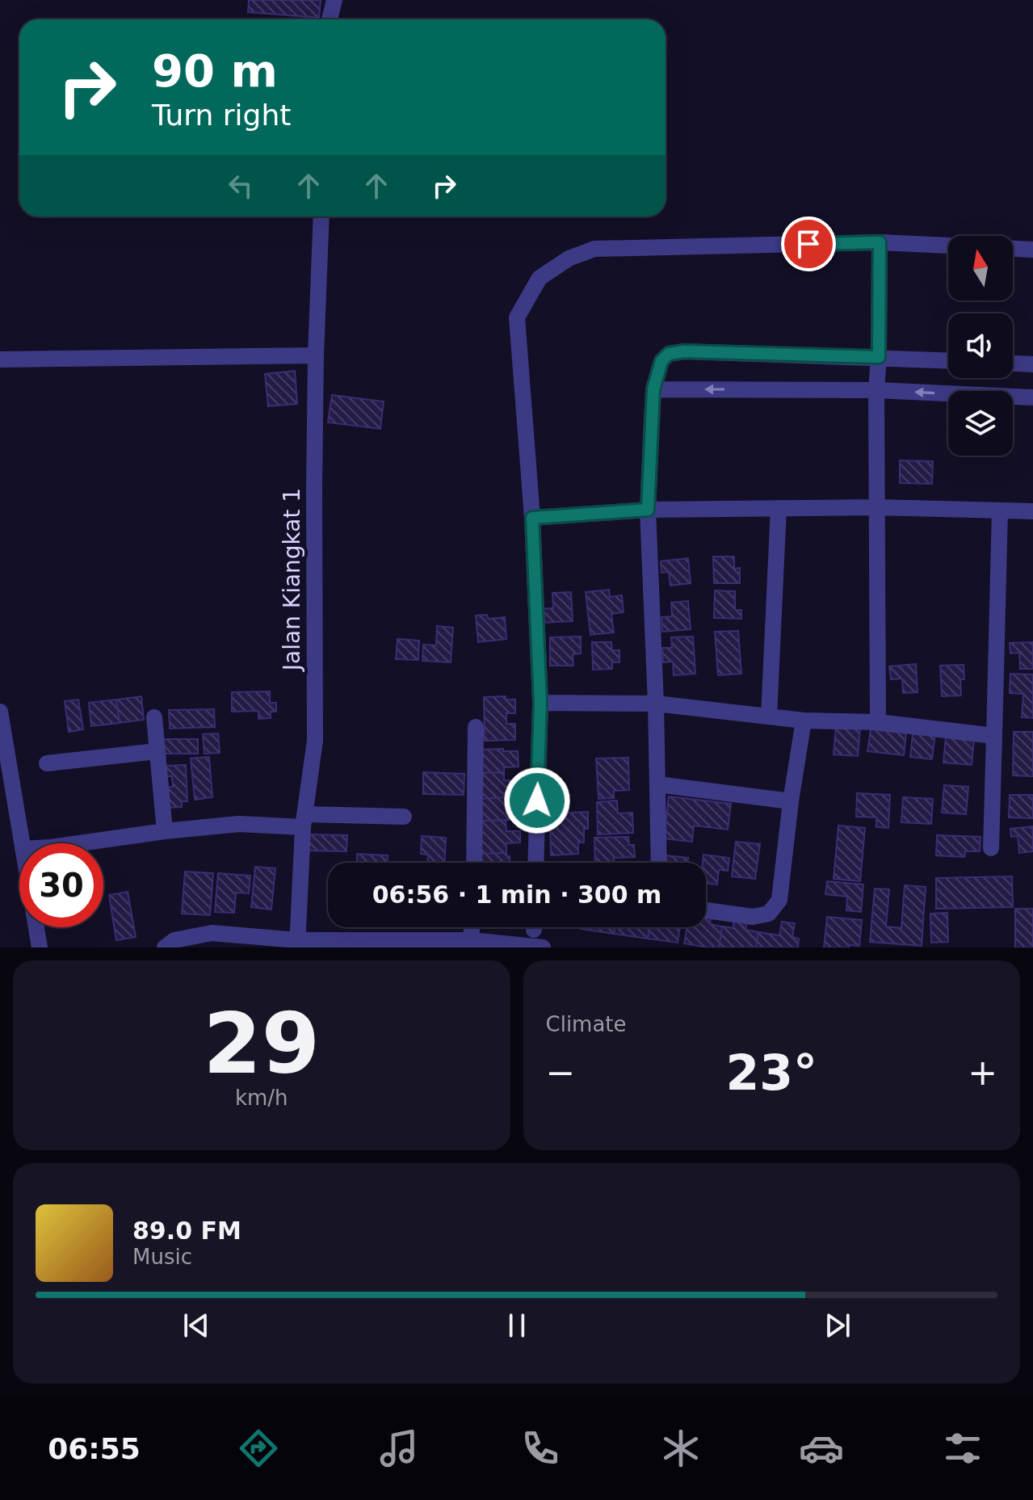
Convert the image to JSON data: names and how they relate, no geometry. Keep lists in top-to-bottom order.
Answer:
{
  "streets": {
    "street": ["Jalan Kiangkat 1"]
  },
  "north": "top",
  "page": {
    "turn": ["90 m", "Turn right"],
    "limit": "30",
    "trip": "06:56 · 1 min · 300 m",
    "tile": [
      ["29", "km/h"],
      "Climate"
    ],
    "heat": ["−", "23°", "+"],
    "song": ["89.0 FM", "Music"],
    "tabs": "06:55"
  }
}
